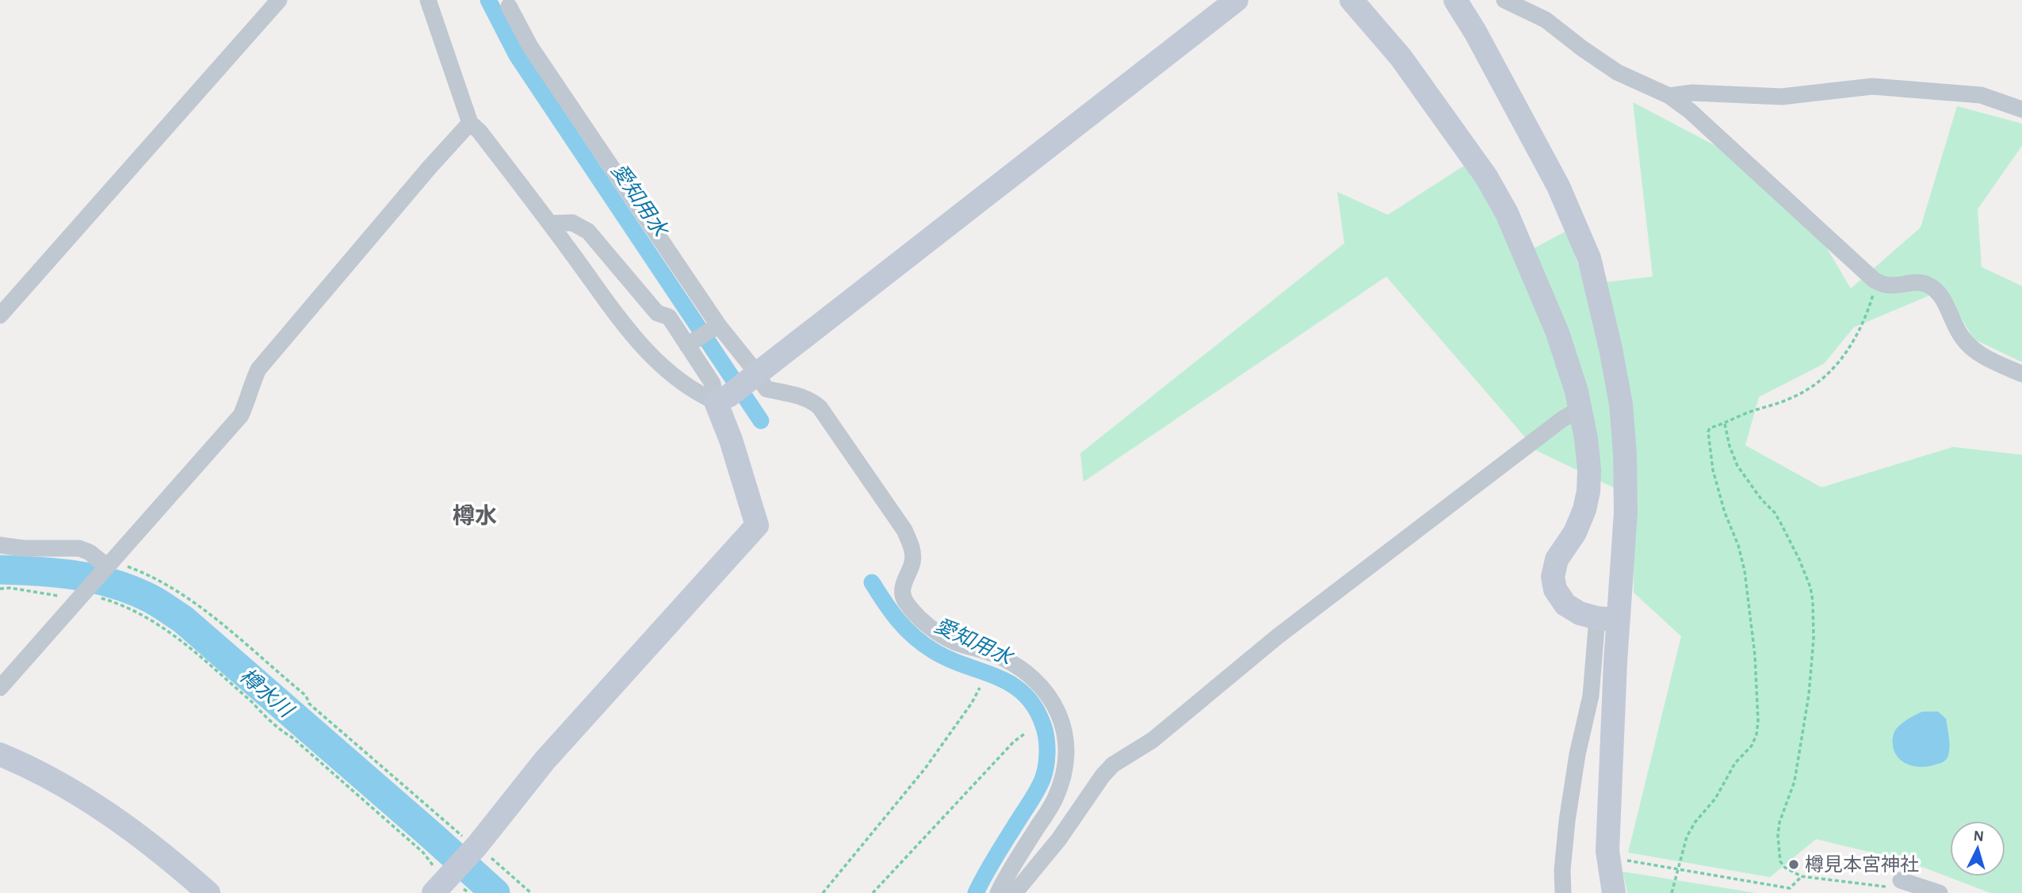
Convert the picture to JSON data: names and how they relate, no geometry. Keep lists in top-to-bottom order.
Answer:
{
  "districts": ["樽水"],
  "water": ["愛知用水", "樽水川"],
  "places": ["樽見本宮神社"],
  "north": "top"
}
